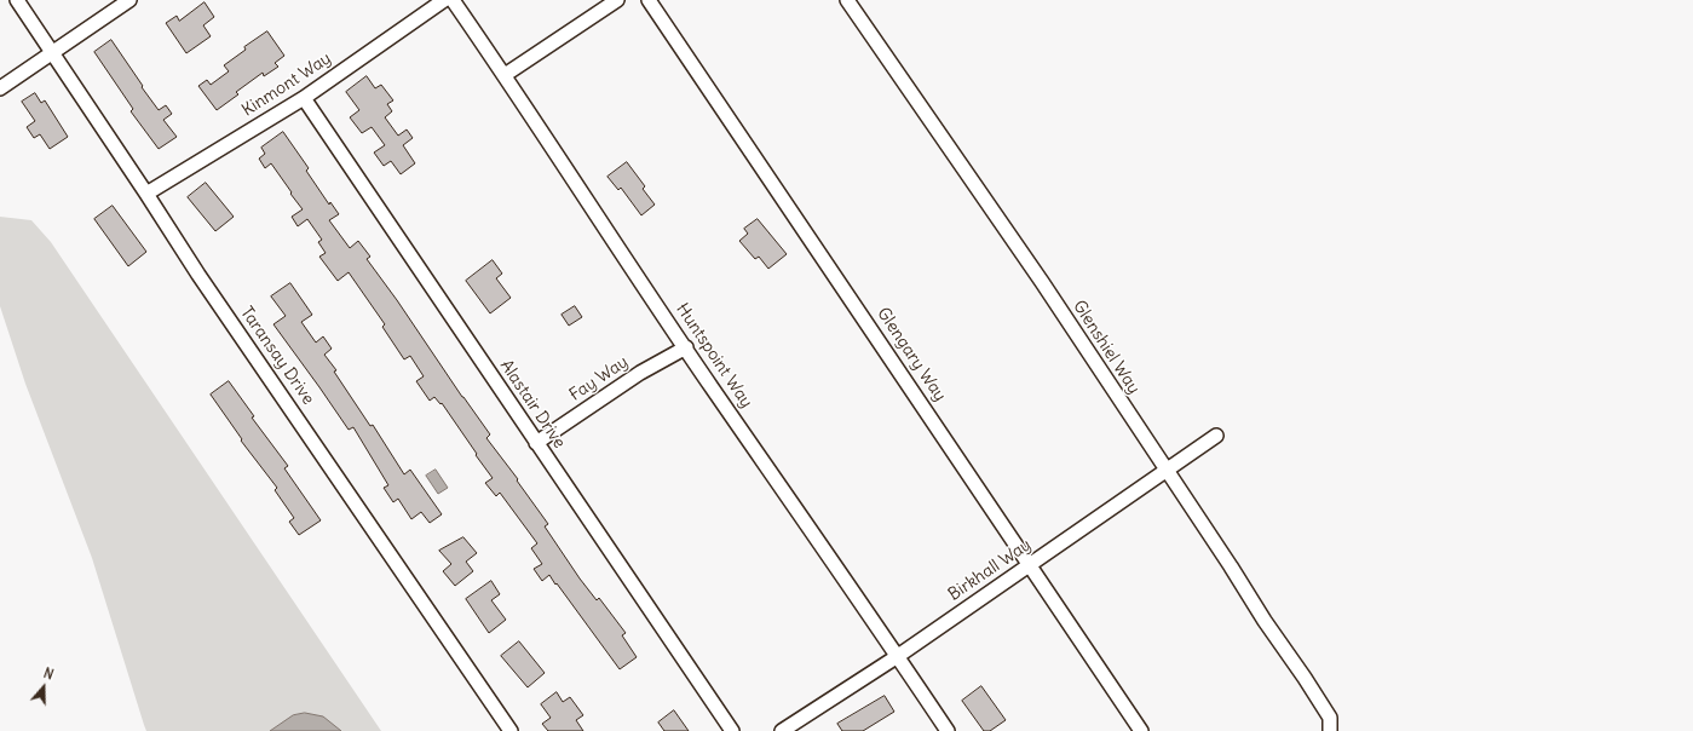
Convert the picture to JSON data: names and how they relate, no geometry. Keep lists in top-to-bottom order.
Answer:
{
  "streets": {
    "street": [
      "Kinmont Way",
      "Glenshiel Way",
      "Glengary Way",
      "Taransay Drive",
      "Huntspoint Way",
      "Fay Way",
      "Alastair Drive",
      "Birkhall Way"
    ]
  },
  "crossings": [
    ["Kinmont Way", "Taransay Drive"],
    ["Kinmont Way", "Alastair Drive"],
    ["Glenshiel Way", "Birkhall Way"],
    ["Glengary Way", "Birkhall Way"],
    ["Huntspoint Way", "Fay Way"],
    ["Huntspoint Way", "Birkhall Way"],
    ["Fay Way", "Alastair Drive"]
  ],
  "north": "top"
}
